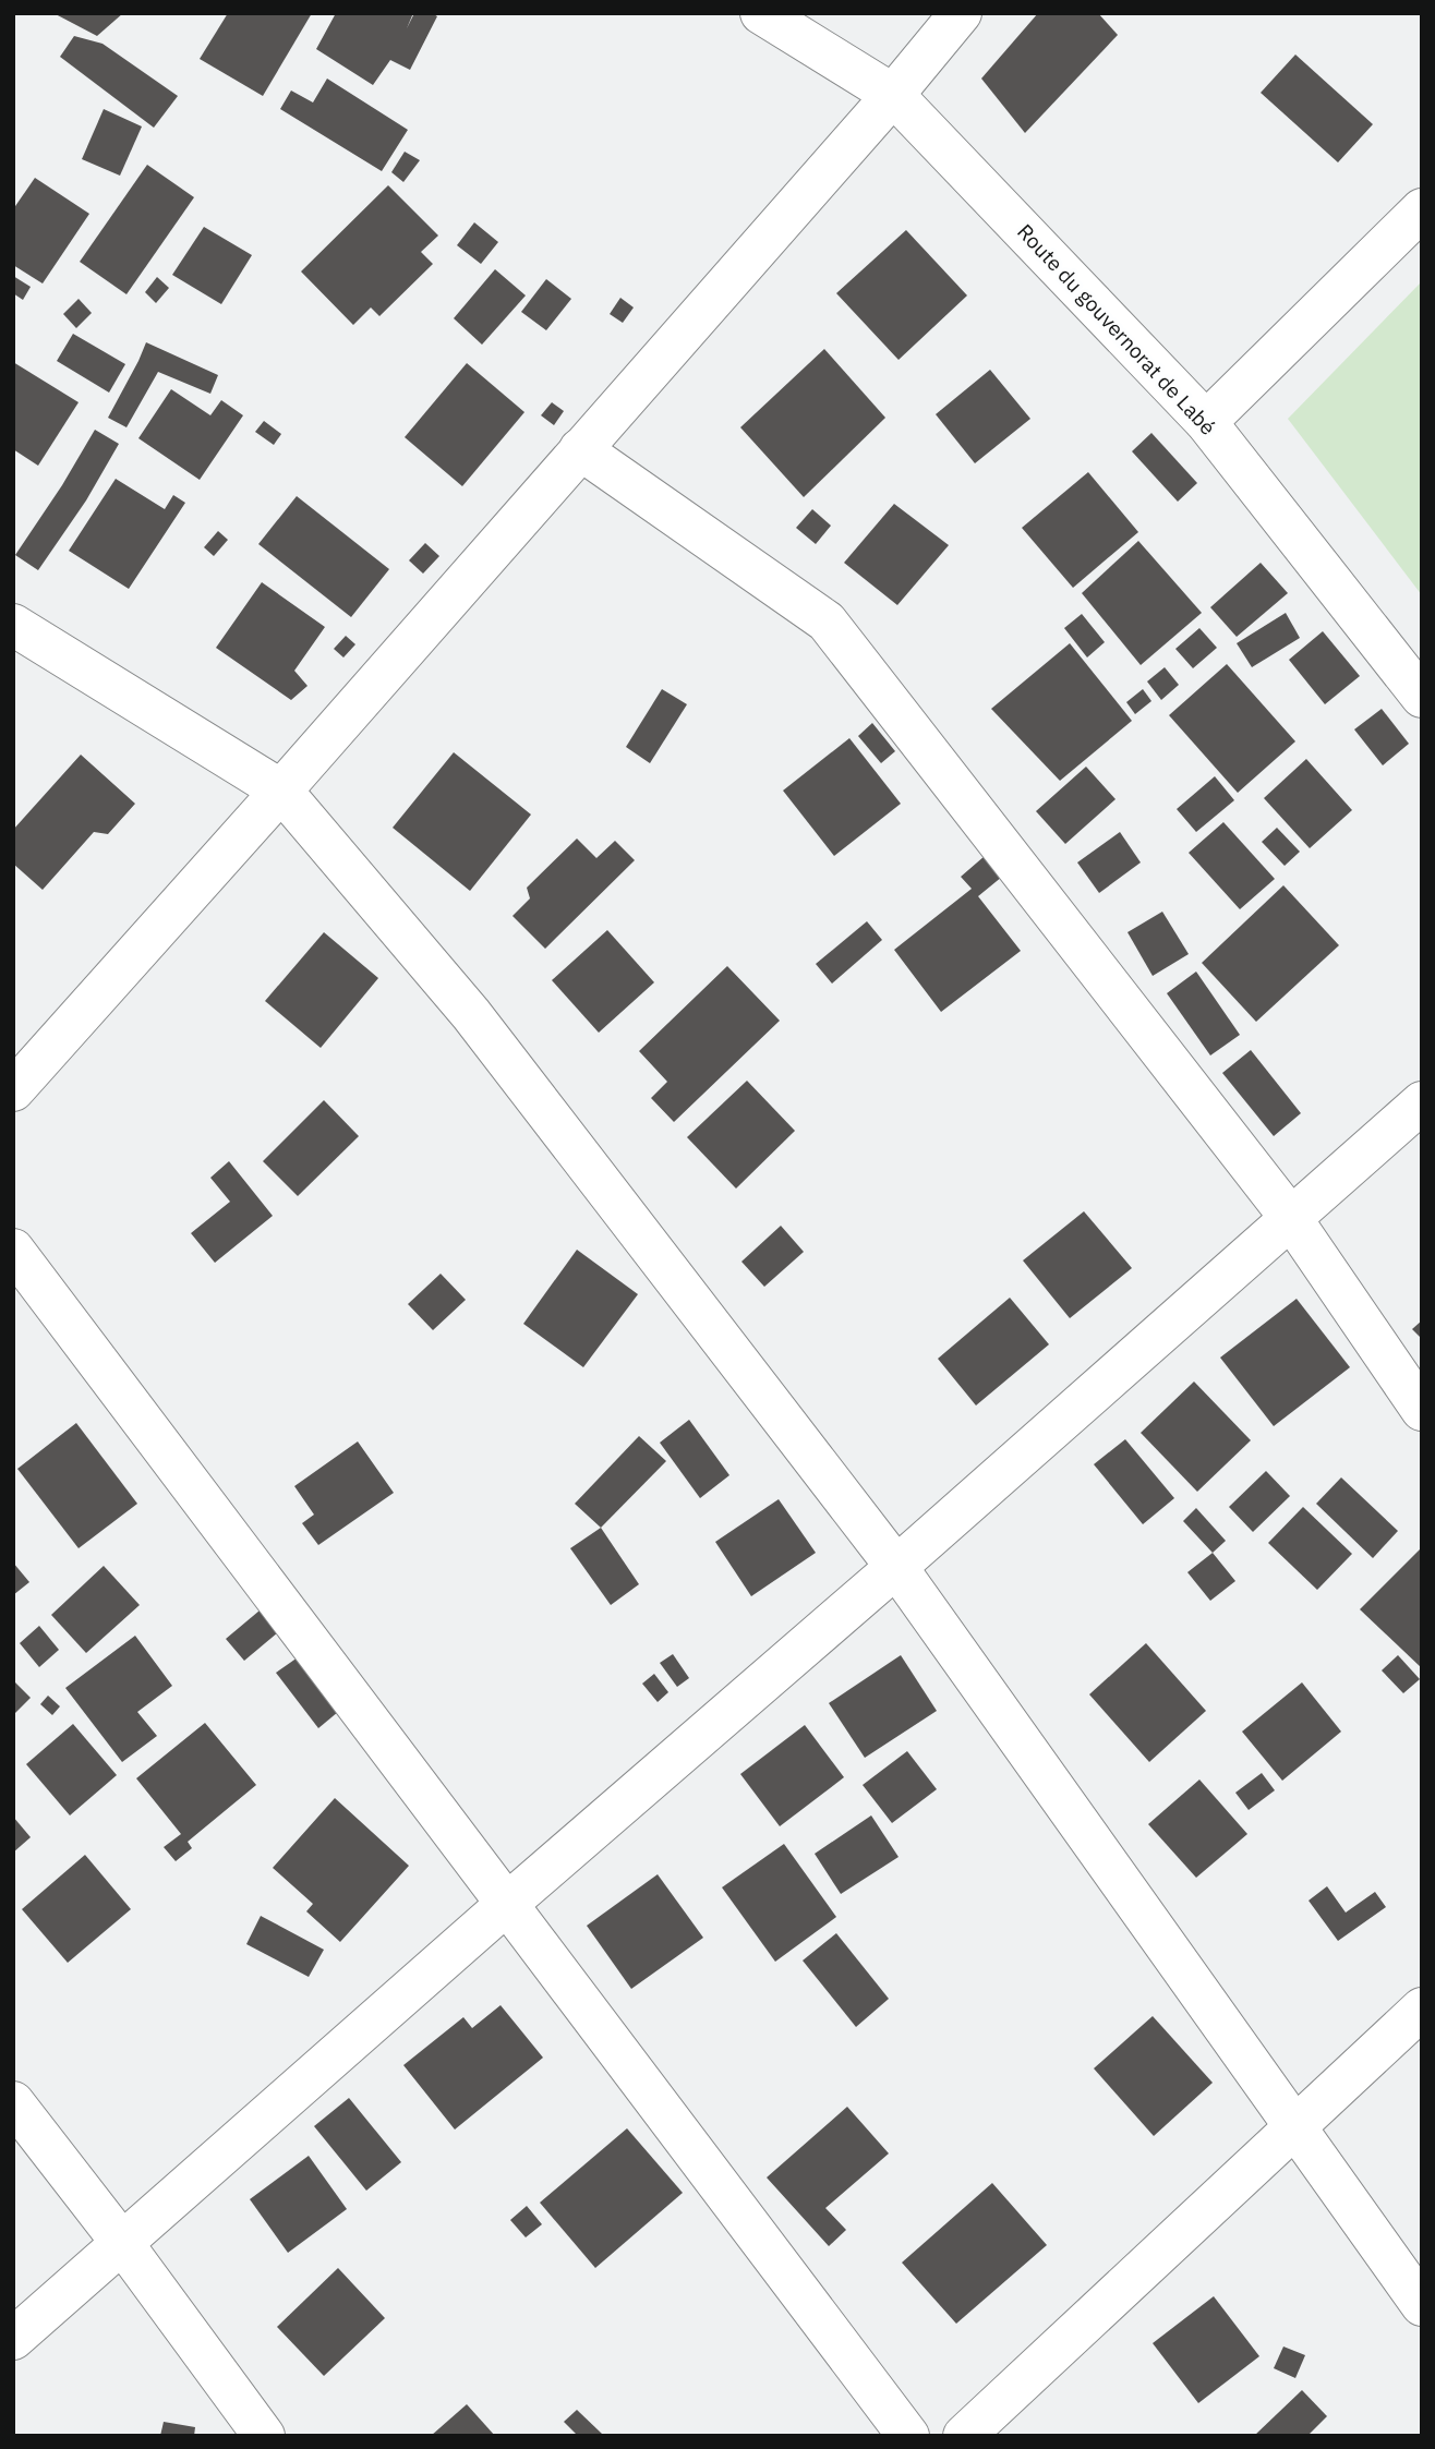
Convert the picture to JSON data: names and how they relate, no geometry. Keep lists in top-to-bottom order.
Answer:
{
  "streets": {
    "street": ["Route du gouvernorat de Labé"]
  }
}
